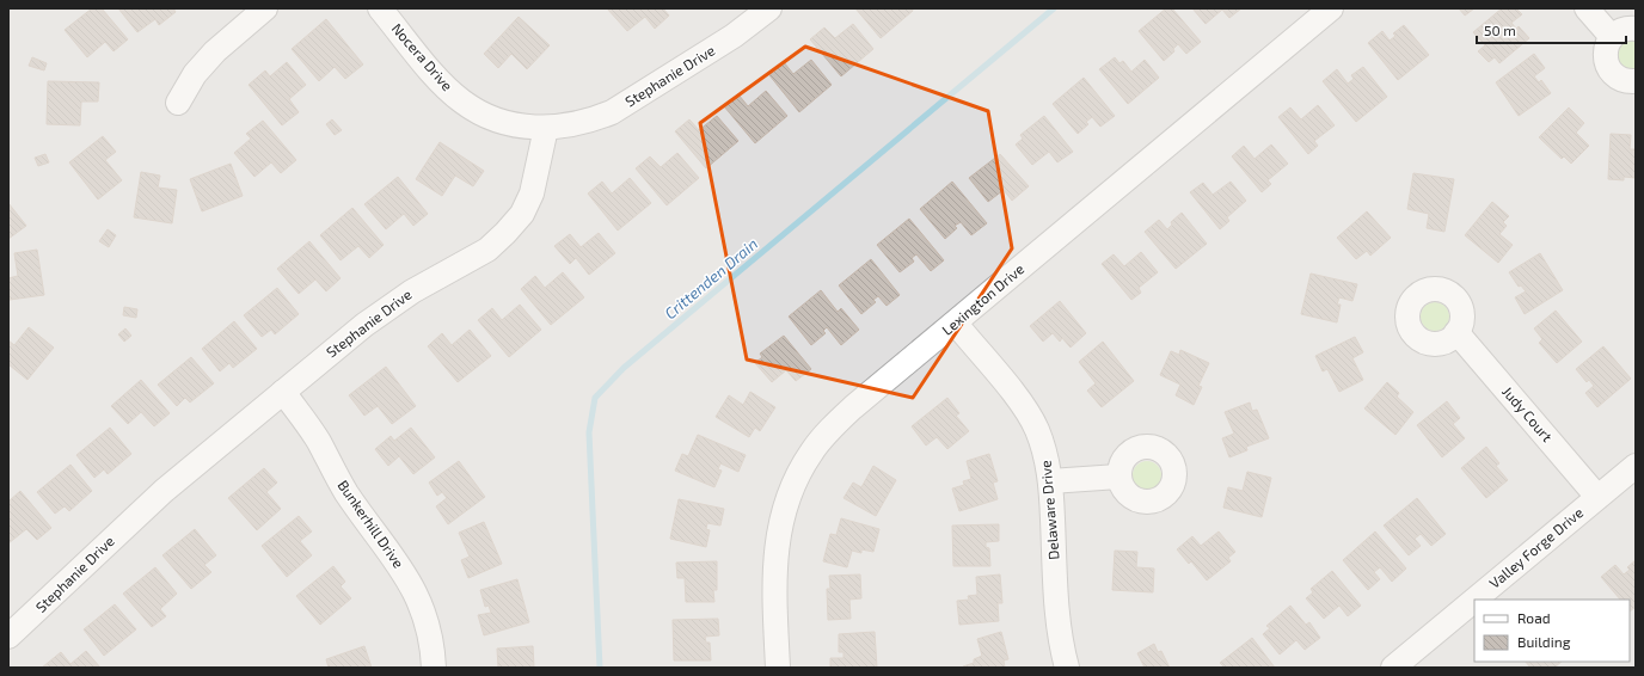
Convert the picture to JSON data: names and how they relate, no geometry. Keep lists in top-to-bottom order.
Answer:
{
  "streets": {
    "street": [
      "Nocera Drive",
      "Stephanie Drive",
      "Lexington Drive",
      "Judy Court",
      "Delaware Drive",
      "Bunkerhill Drive",
      "Valley Forge Drive"
    ]
  },
  "crossings": [
    ["Nocera Drive", "Stephanie Drive"],
    ["Stephanie Drive", "Bunkerhill Drive"],
    ["Lexington Drive", "Delaware Drive"],
    ["Judy Court", "Valley Forge Drive"]
  ],
  "water": ["Crittenden Drain"],
  "legend": ["Road", "Building"],
  "scale_bar": "50 m"
}
